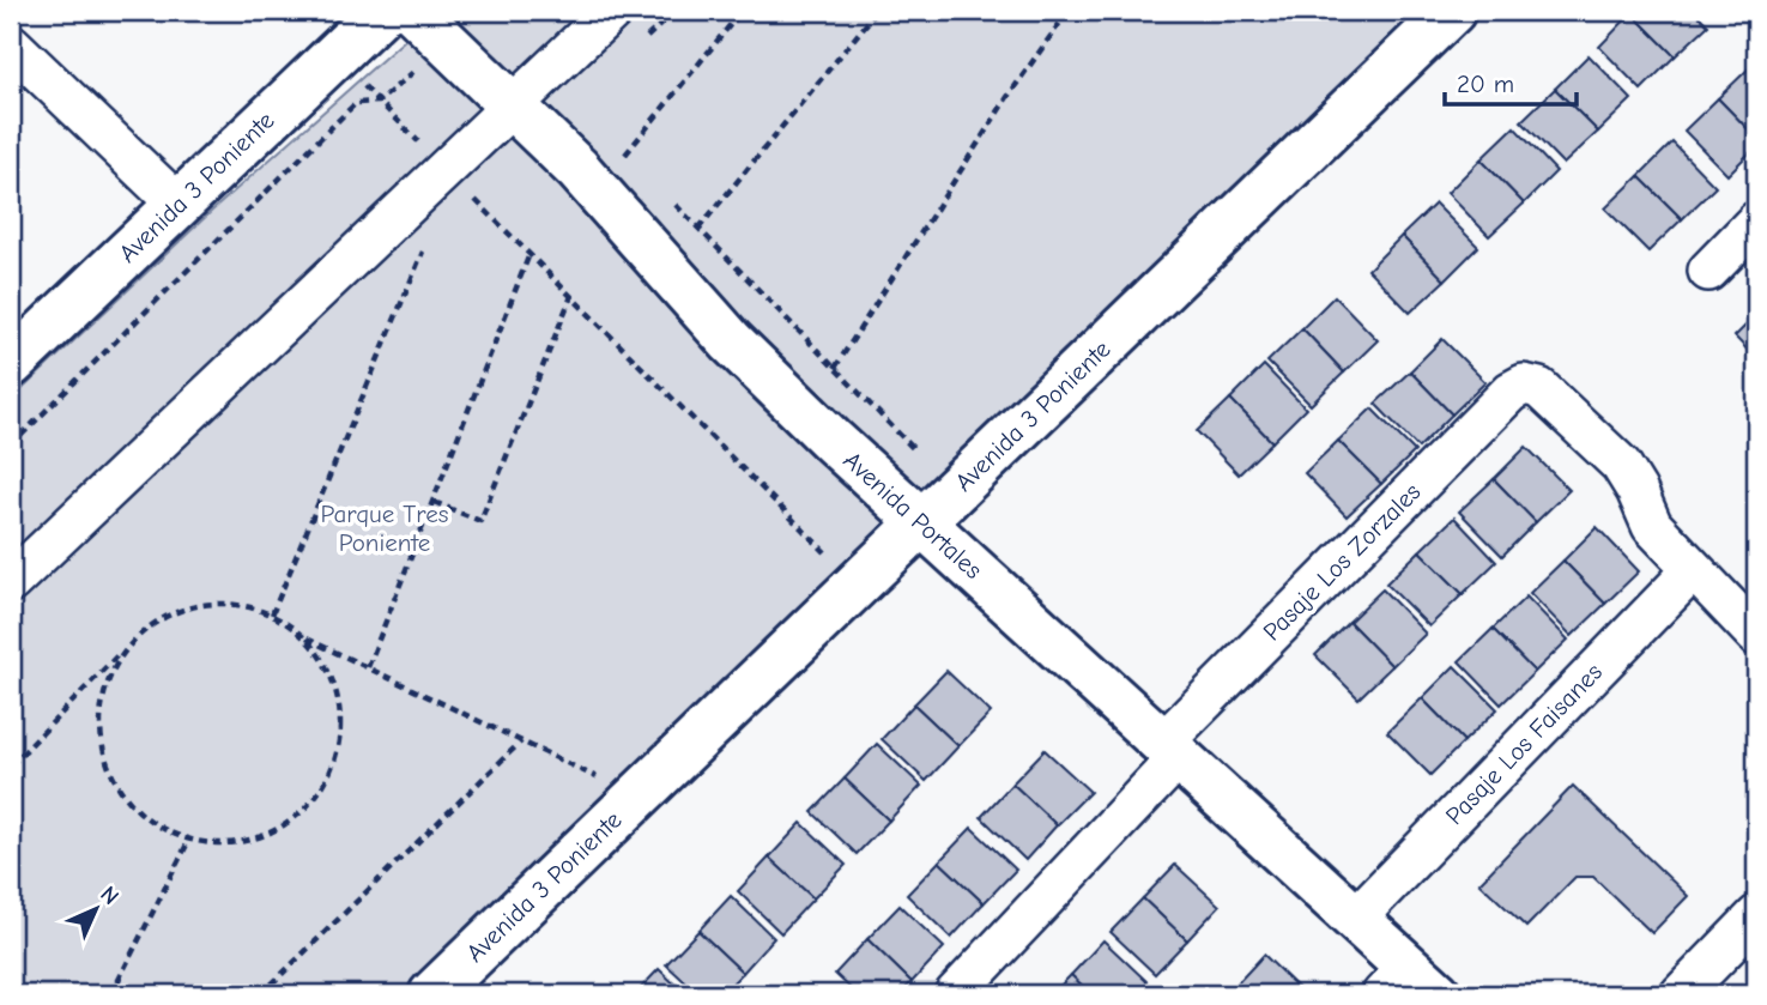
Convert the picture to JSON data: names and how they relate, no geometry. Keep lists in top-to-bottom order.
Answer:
{
  "streets": {
    "main road": ["Avenida 3 Poniente", "Avenida Portales"],
    "street": ["Pasaje Los Zorzales", "Pasaje Los Faisanes"]
  },
  "crossings": [
    ["Avenida 3 Poniente", "Avenida Portales"],
    ["Avenida Portales", "Pasaje Los Zorzales"],
    ["Avenida Portales", "Pasaje Los Faisanes"],
    ["Pasaje Los Zorzales", "Pasaje Los Faisanes"]
  ],
  "parks": ["Parque Tres Poniente"],
  "scale_bar": "20 m",
  "north": "top right"
}
